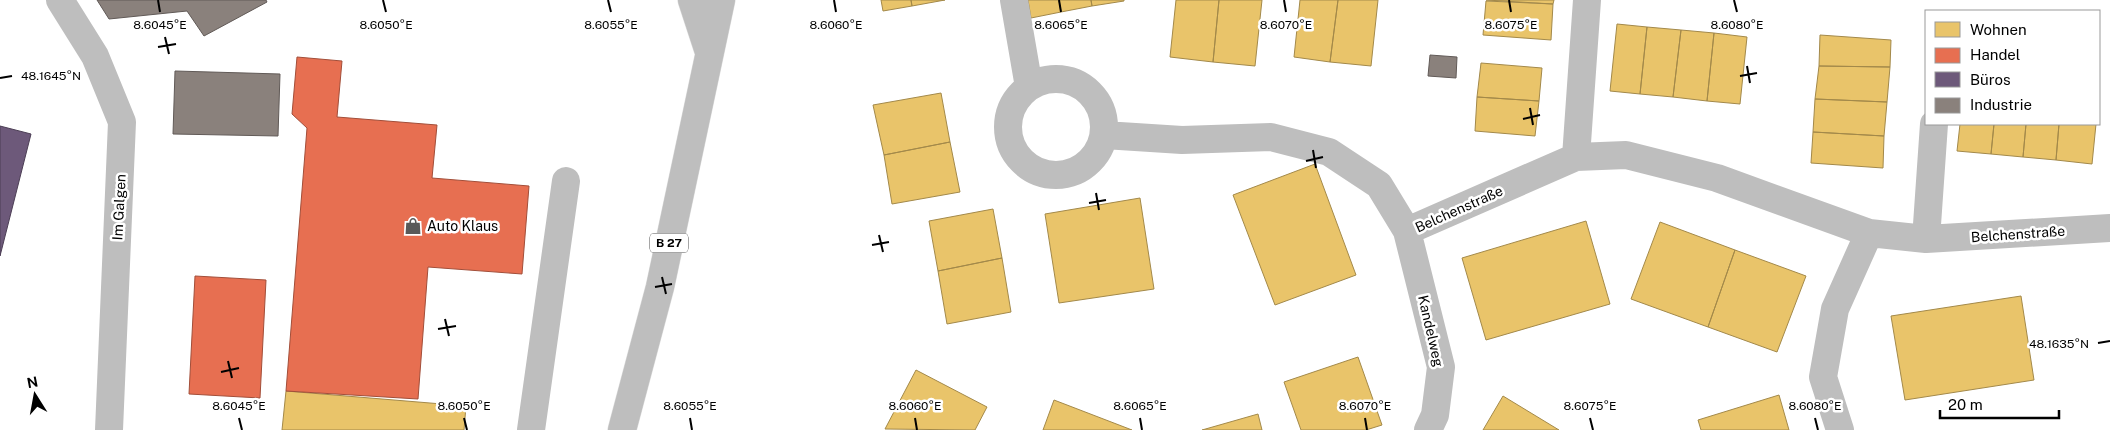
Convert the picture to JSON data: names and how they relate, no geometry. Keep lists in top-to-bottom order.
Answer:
{
  "streets": {
    "street": [
      "Im Galgen",
      "Belchenstraße",
      "B 27",
      "Kandelweg"
    ]
  },
  "crossings": [
    ["Belchenstraße", "Kandelweg"]
  ],
  "places": {
    "shop": ["Auto Klaus"]
  },
  "legend": [
    "Wohnen",
    "Handel",
    "Büros",
    "Industrie"
  ],
  "scale_bar": "20 m",
  "north": "top",
  "coordinates": [
    "8.6045°E",
    "8.6050°E",
    "8.6055°E",
    "8.6060°E",
    "8.6065°E",
    "8.6070°E",
    "8.6075°E",
    "8.6080°E",
    "48.1645°N",
    "48.1635°N"
  ]
}
